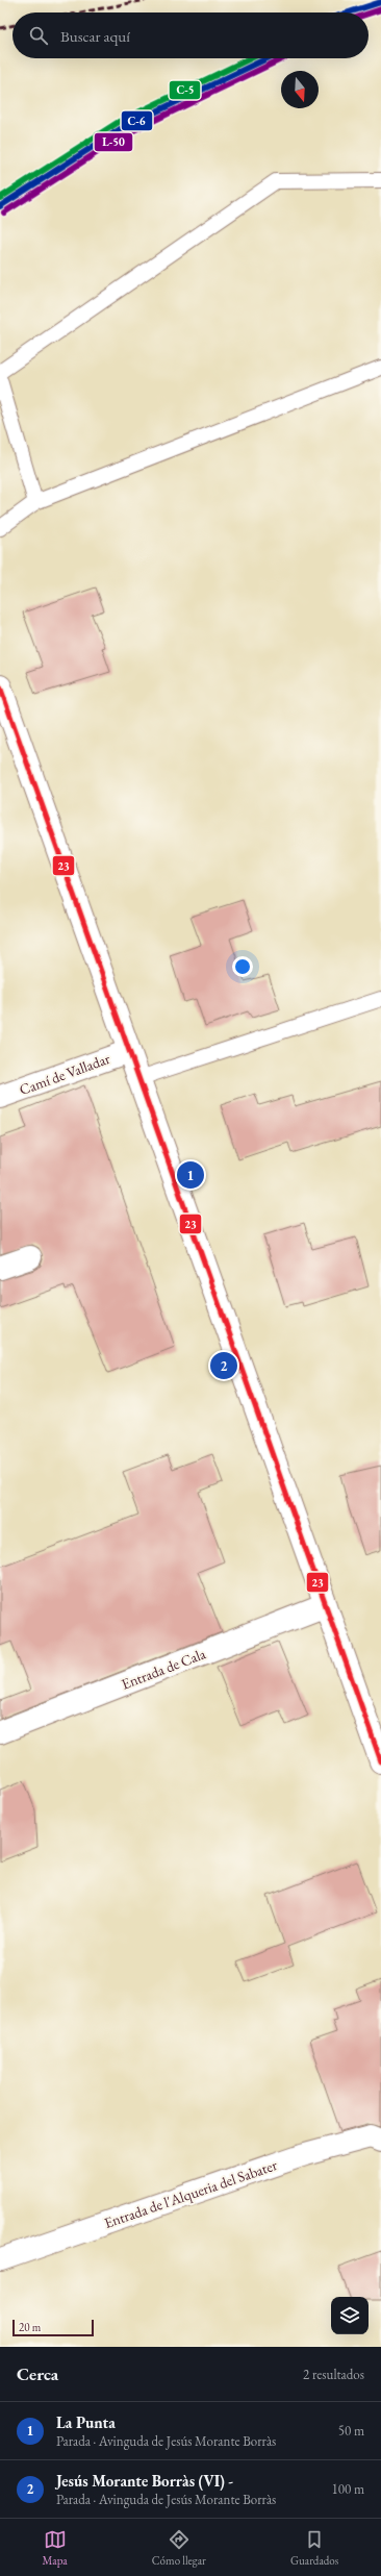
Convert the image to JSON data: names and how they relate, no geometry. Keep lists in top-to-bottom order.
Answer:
{
  "streets": {
    "street": ["Camí de Valladar", "Entrada de Cala", "Entrada de l'Alqueria del Sabater"]
  },
  "lines": [
    "transit line C-6",
    "transit line L-50",
    "transit line C-5",
    "transit line 23"
  ],
  "scale_bar": "20 m",
  "north": "bottom",
  "page": {
    "search": "Buscar aquí",
    "pins": ["1", "2"],
    "scale": "20 m",
    "heading": ["Cerca", "2 resultados"],
    "list": [
      {
        "mark": "1",
        "name": "La Punta",
        "note": "Parada · Avinguda de Jesús Morante Borràs",
        "value": "50 m"
      },
      {
        "mark": "2",
        "name": "Jesús Morante Borràs (VI) -",
        "note": "Parada · Avinguda de Jesús Morante Borràs",
        "value": "100 m"
      }
    ],
    "nav": ["Mapa", "Cómo llegar", "Guardados"]
  }
}
